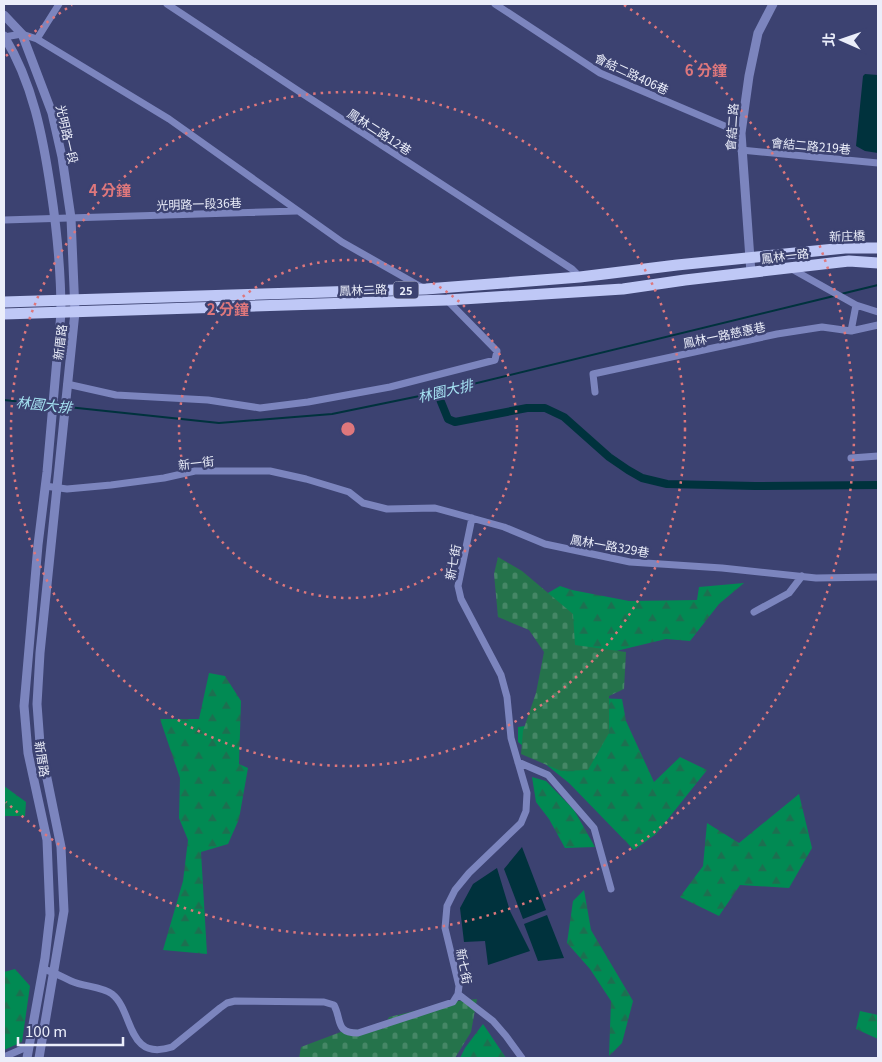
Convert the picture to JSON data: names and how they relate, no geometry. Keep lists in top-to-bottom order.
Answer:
{
  "streets": {
    "main road": [
      "新庄橋",
      "鳳林一路",
      "鳳林二路",
      "25"
    ],
    "street": [
      "會結二路406巷",
      "會結二路",
      "鳳林二路12巷",
      "光明路一段",
      "會結二路219巷",
      "光明路一段36巷",
      "鳳林一路慈惠巷",
      "新厝路",
      "新一街",
      "鳳林一路329巷",
      "新七街"
    ]
  },
  "crossings": [
    ["會結二路406巷", "會結二路"],
    ["會結二路", "會結二路219巷"],
    ["會結二路", "鳳林一路"],
    ["會結二路", "鳳林二路"],
    ["鳳林二路12巷", "鳳林二路"],
    ["光明路一段", "光明路一段36巷"],
    ["光明路一段", "鳳林二路"],
    ["光明路一段", "新厝路"],
    ["新庄橋", "鳳林一路"],
    ["鳳林一路", "鳳林二路"],
    ["鳳林二路", "新厝路"],
    ["新厝路", "新一街"],
    ["新厝路", "新七街"],
    ["新一街", "鳳林一路329巷"],
    ["鳳林一路329巷", "新七街"]
  ],
  "water": ["林園大排"],
  "scale_bar": "100 m",
  "north": "left",
  "rings": ["6 分鐘", "4 分鐘", "2 分鐘"]
}
